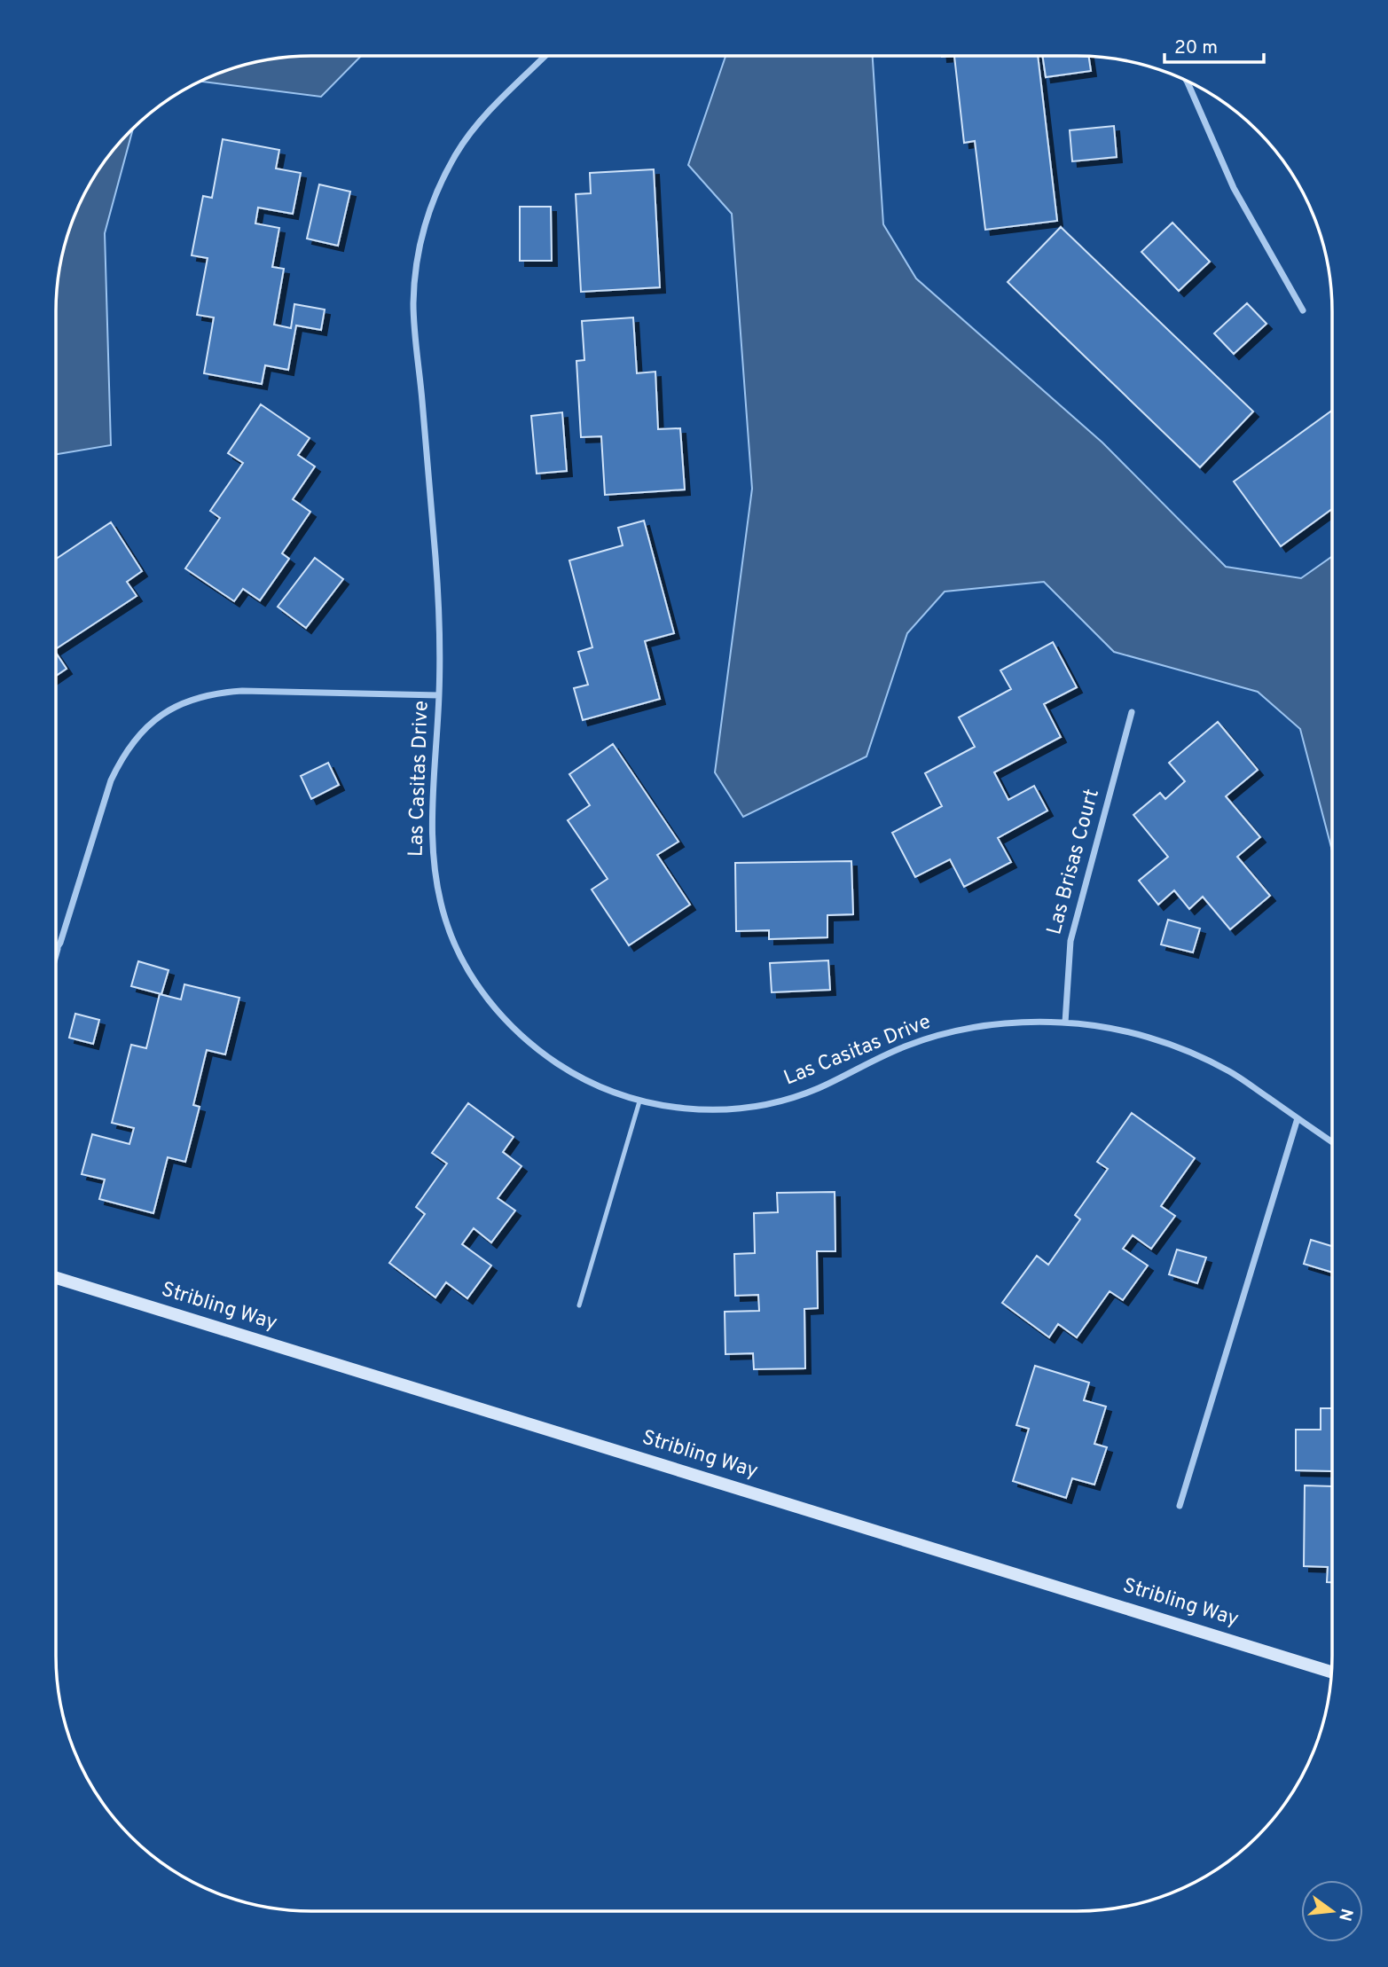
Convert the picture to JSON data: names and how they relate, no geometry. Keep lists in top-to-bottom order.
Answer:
{
  "streets": {
    "street": ["Las Casitas Drive", "Las Brisas Court", "Stribling Way"]
  },
  "crossings": [
    ["Las Casitas Drive", "Las Brisas Court"]
  ],
  "scale_bar": "20 m",
  "north": "right"
}
